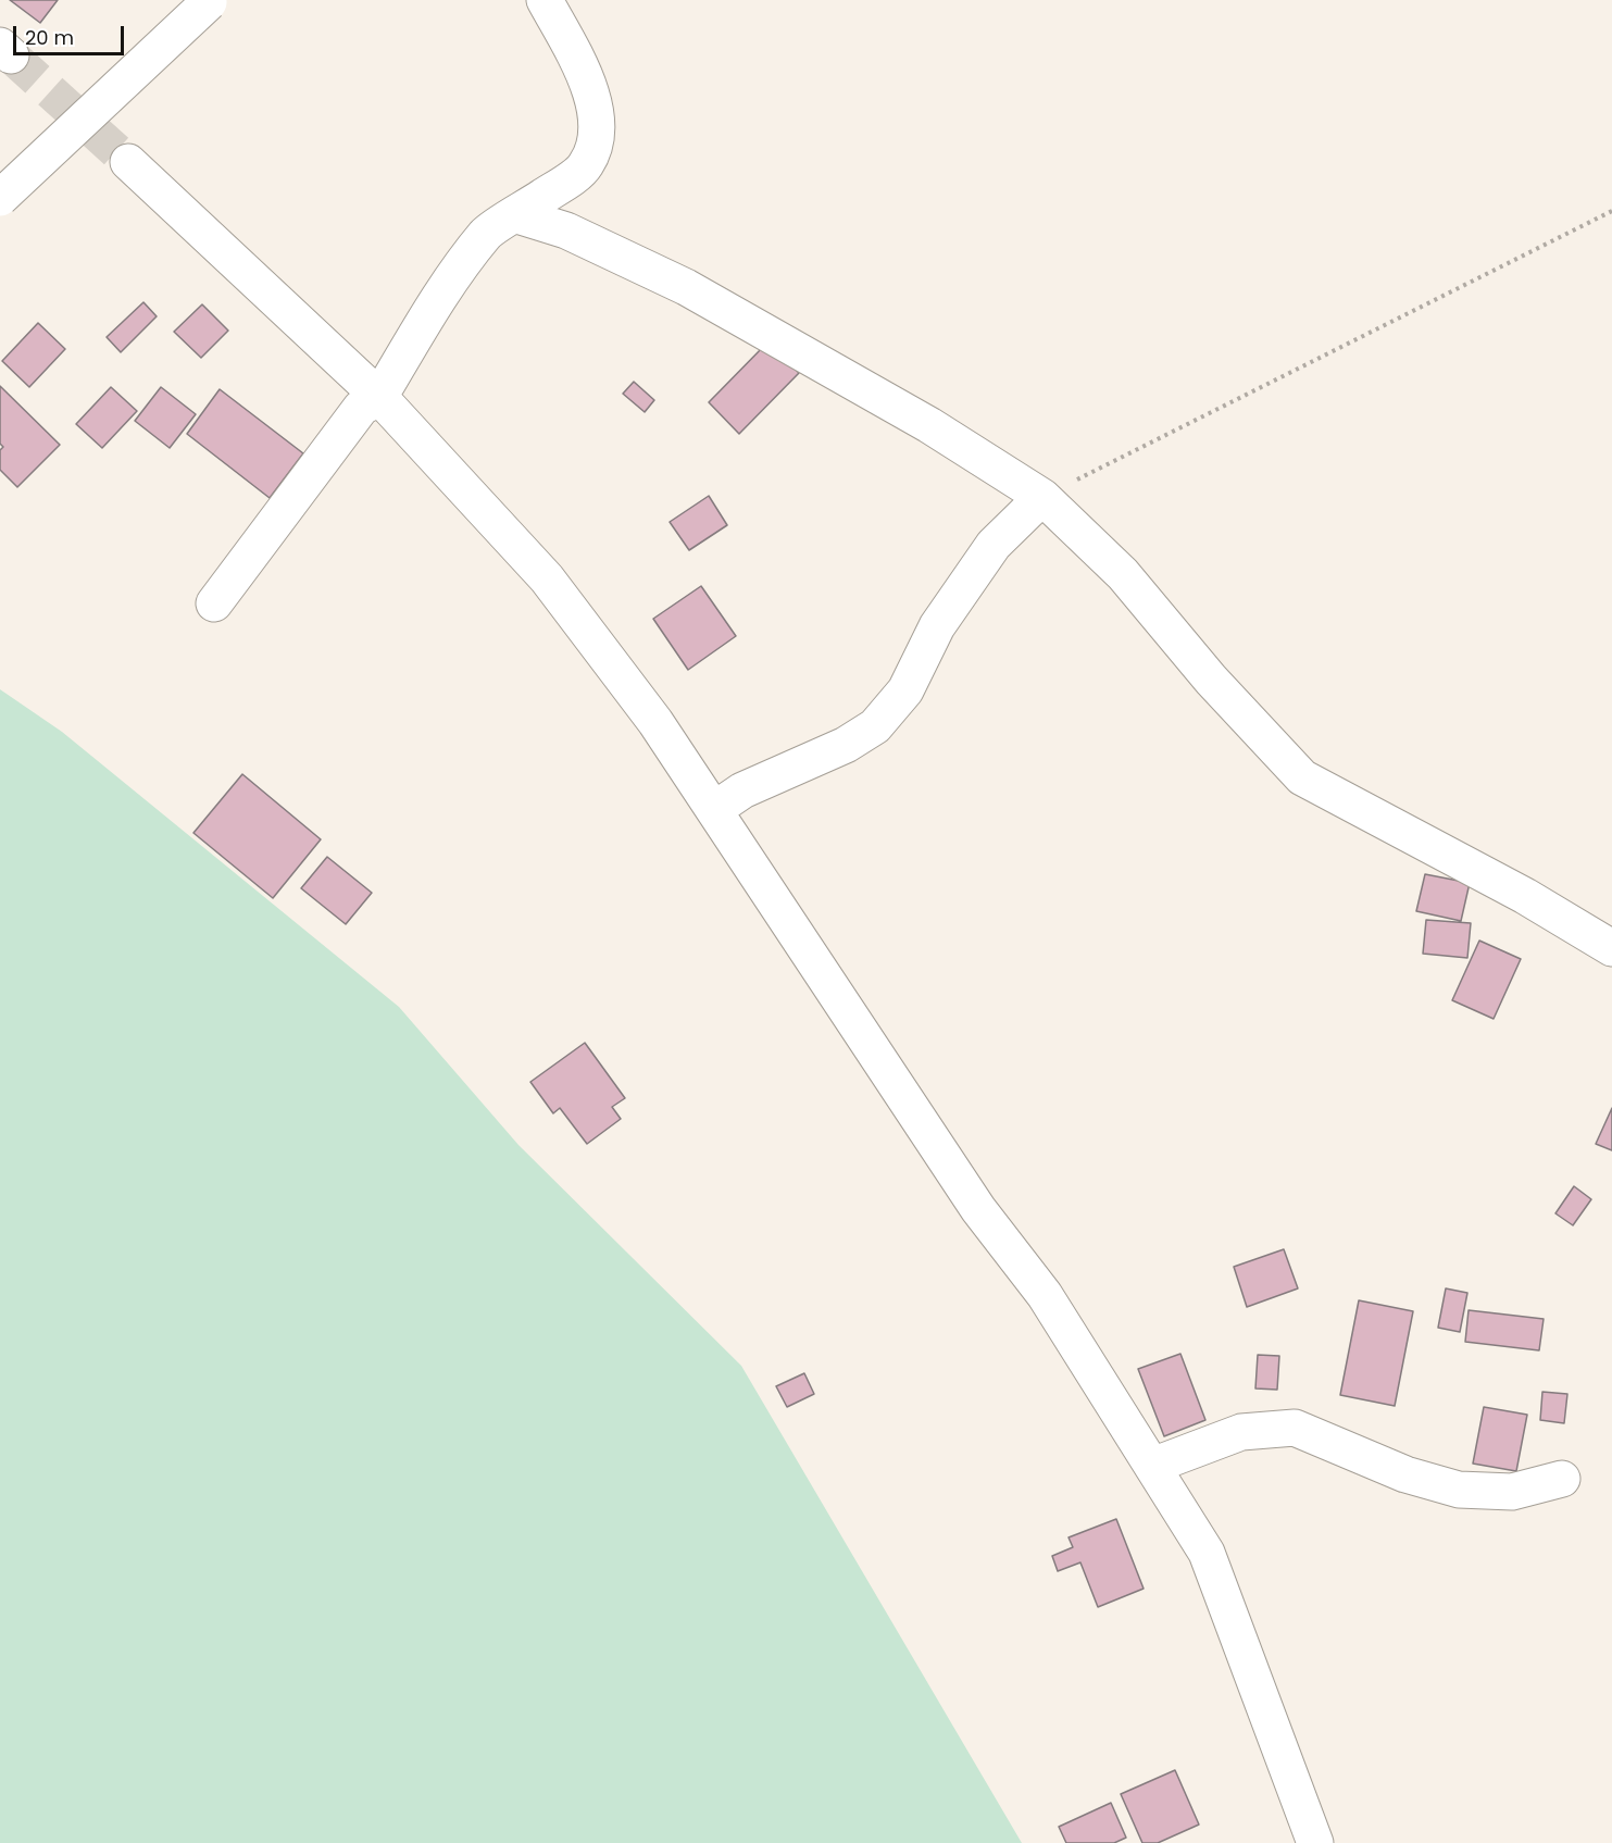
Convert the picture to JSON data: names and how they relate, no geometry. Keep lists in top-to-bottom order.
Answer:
{
  "scale_bar": "20 m"
}
